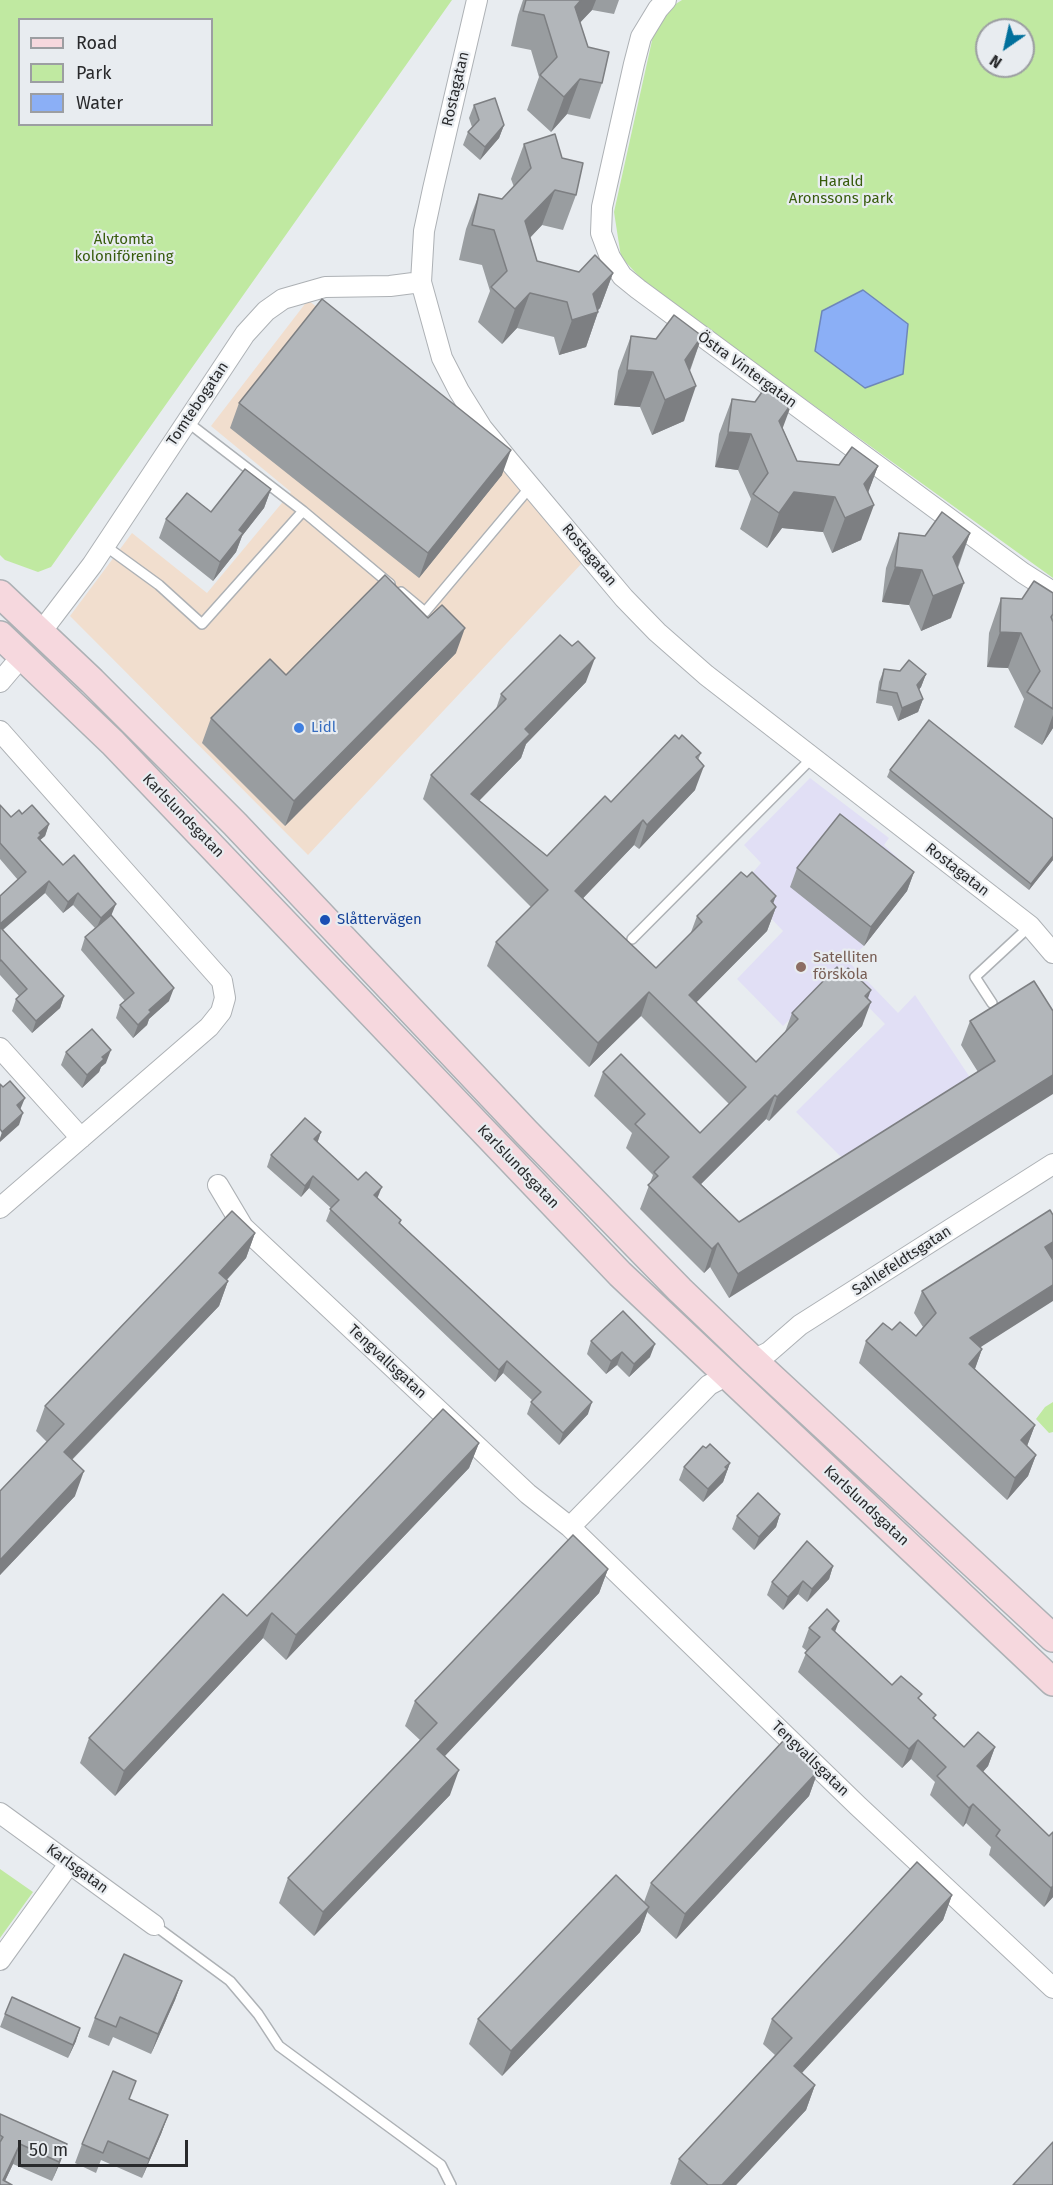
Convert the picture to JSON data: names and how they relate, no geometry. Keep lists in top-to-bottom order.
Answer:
{
  "streets": {
    "main road": ["Karlslundsgatan"],
    "street": [
      "Rostagatan",
      "Östra Vintergatan",
      "Tomtebogatan",
      "Sahlefeldtsgatan",
      "Tengvallsgatan",
      "Karlsgatan"
    ]
  },
  "crossings": [
    ["Rostagatan", "Tomtebogatan"],
    ["Tomtebogatan", "Karlslundsgatan"],
    ["Karlslundsgatan", "Sahlefeldtsgatan"]
  ],
  "parks": ["Harald Aronssons park", "Älvtomta koloniförening"],
  "places": ["Lidl", "Slåttervägen", "Satelliten förskola"],
  "legend": ["Road", "Park", "Water"],
  "scale_bar": "50 m",
  "north": "bottom left"
}
